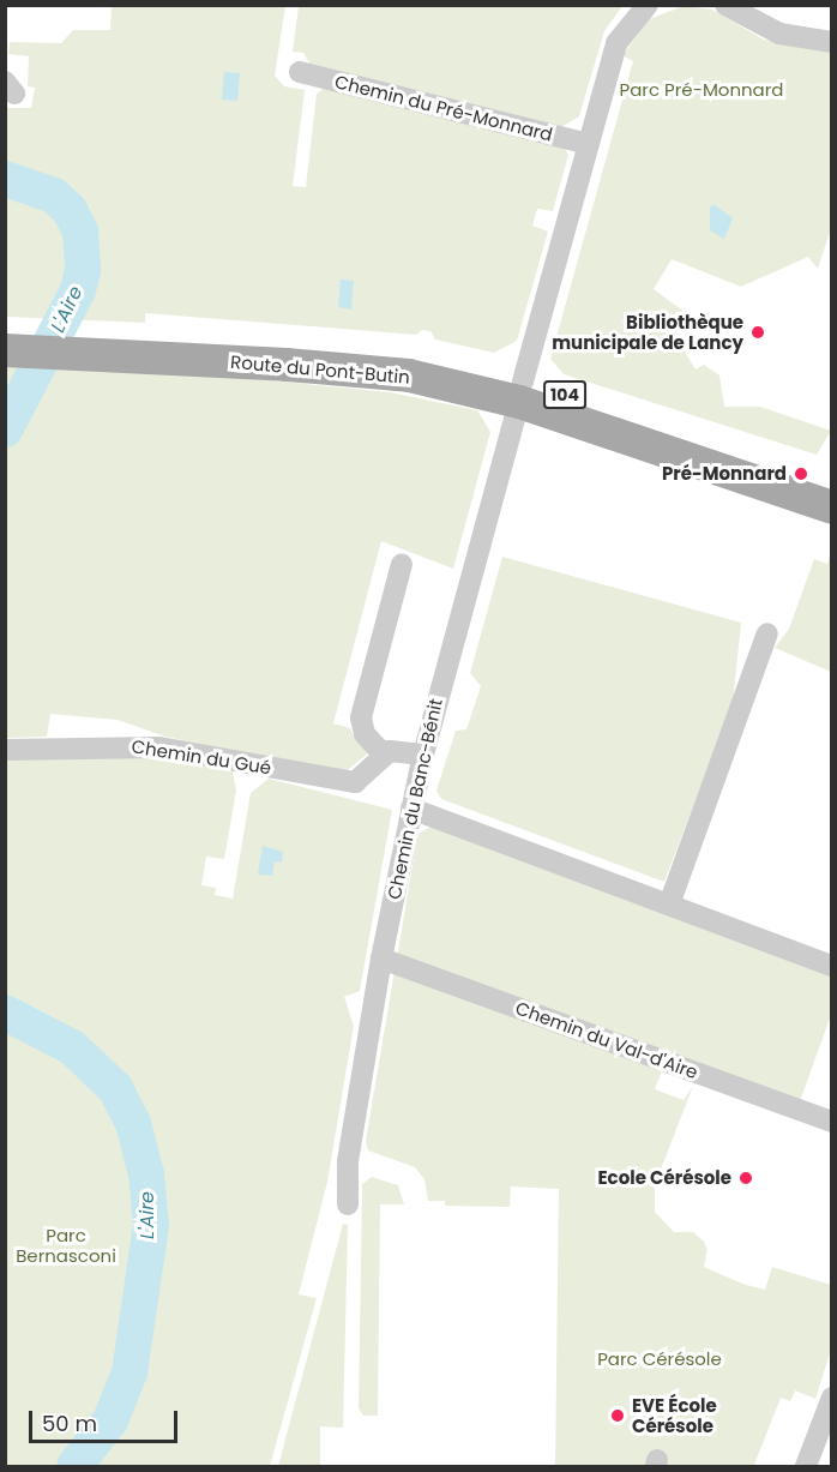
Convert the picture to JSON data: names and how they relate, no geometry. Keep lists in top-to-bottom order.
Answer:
{
  "streets": {
    "main road": ["Route du Pont-Butin", "104"],
    "street": [
      "Chemin du Pré-Monnard",
      "Chemin du Gué",
      "Chemin du Banc-Bénit",
      "Chemin du Val-d'Aire"
    ]
  },
  "crossings": [
    ["Route du Pont-Butin", "Chemin du Banc-Bénit"],
    ["Chemin du Banc-Bénit", "Chemin du Val-d'Aire"]
  ],
  "water": ["L'Aire"],
  "parks": ["Parc Pré-Monnard", "Parc Bernasconi", "Parc Cérésole"],
  "places": [
    "Bibliothèque municipale de Lancy",
    "Pré-Monnard",
    "Ecole Cérésole",
    "EVE École Cérésole"
  ],
  "scale_bar": "50 m"
}
